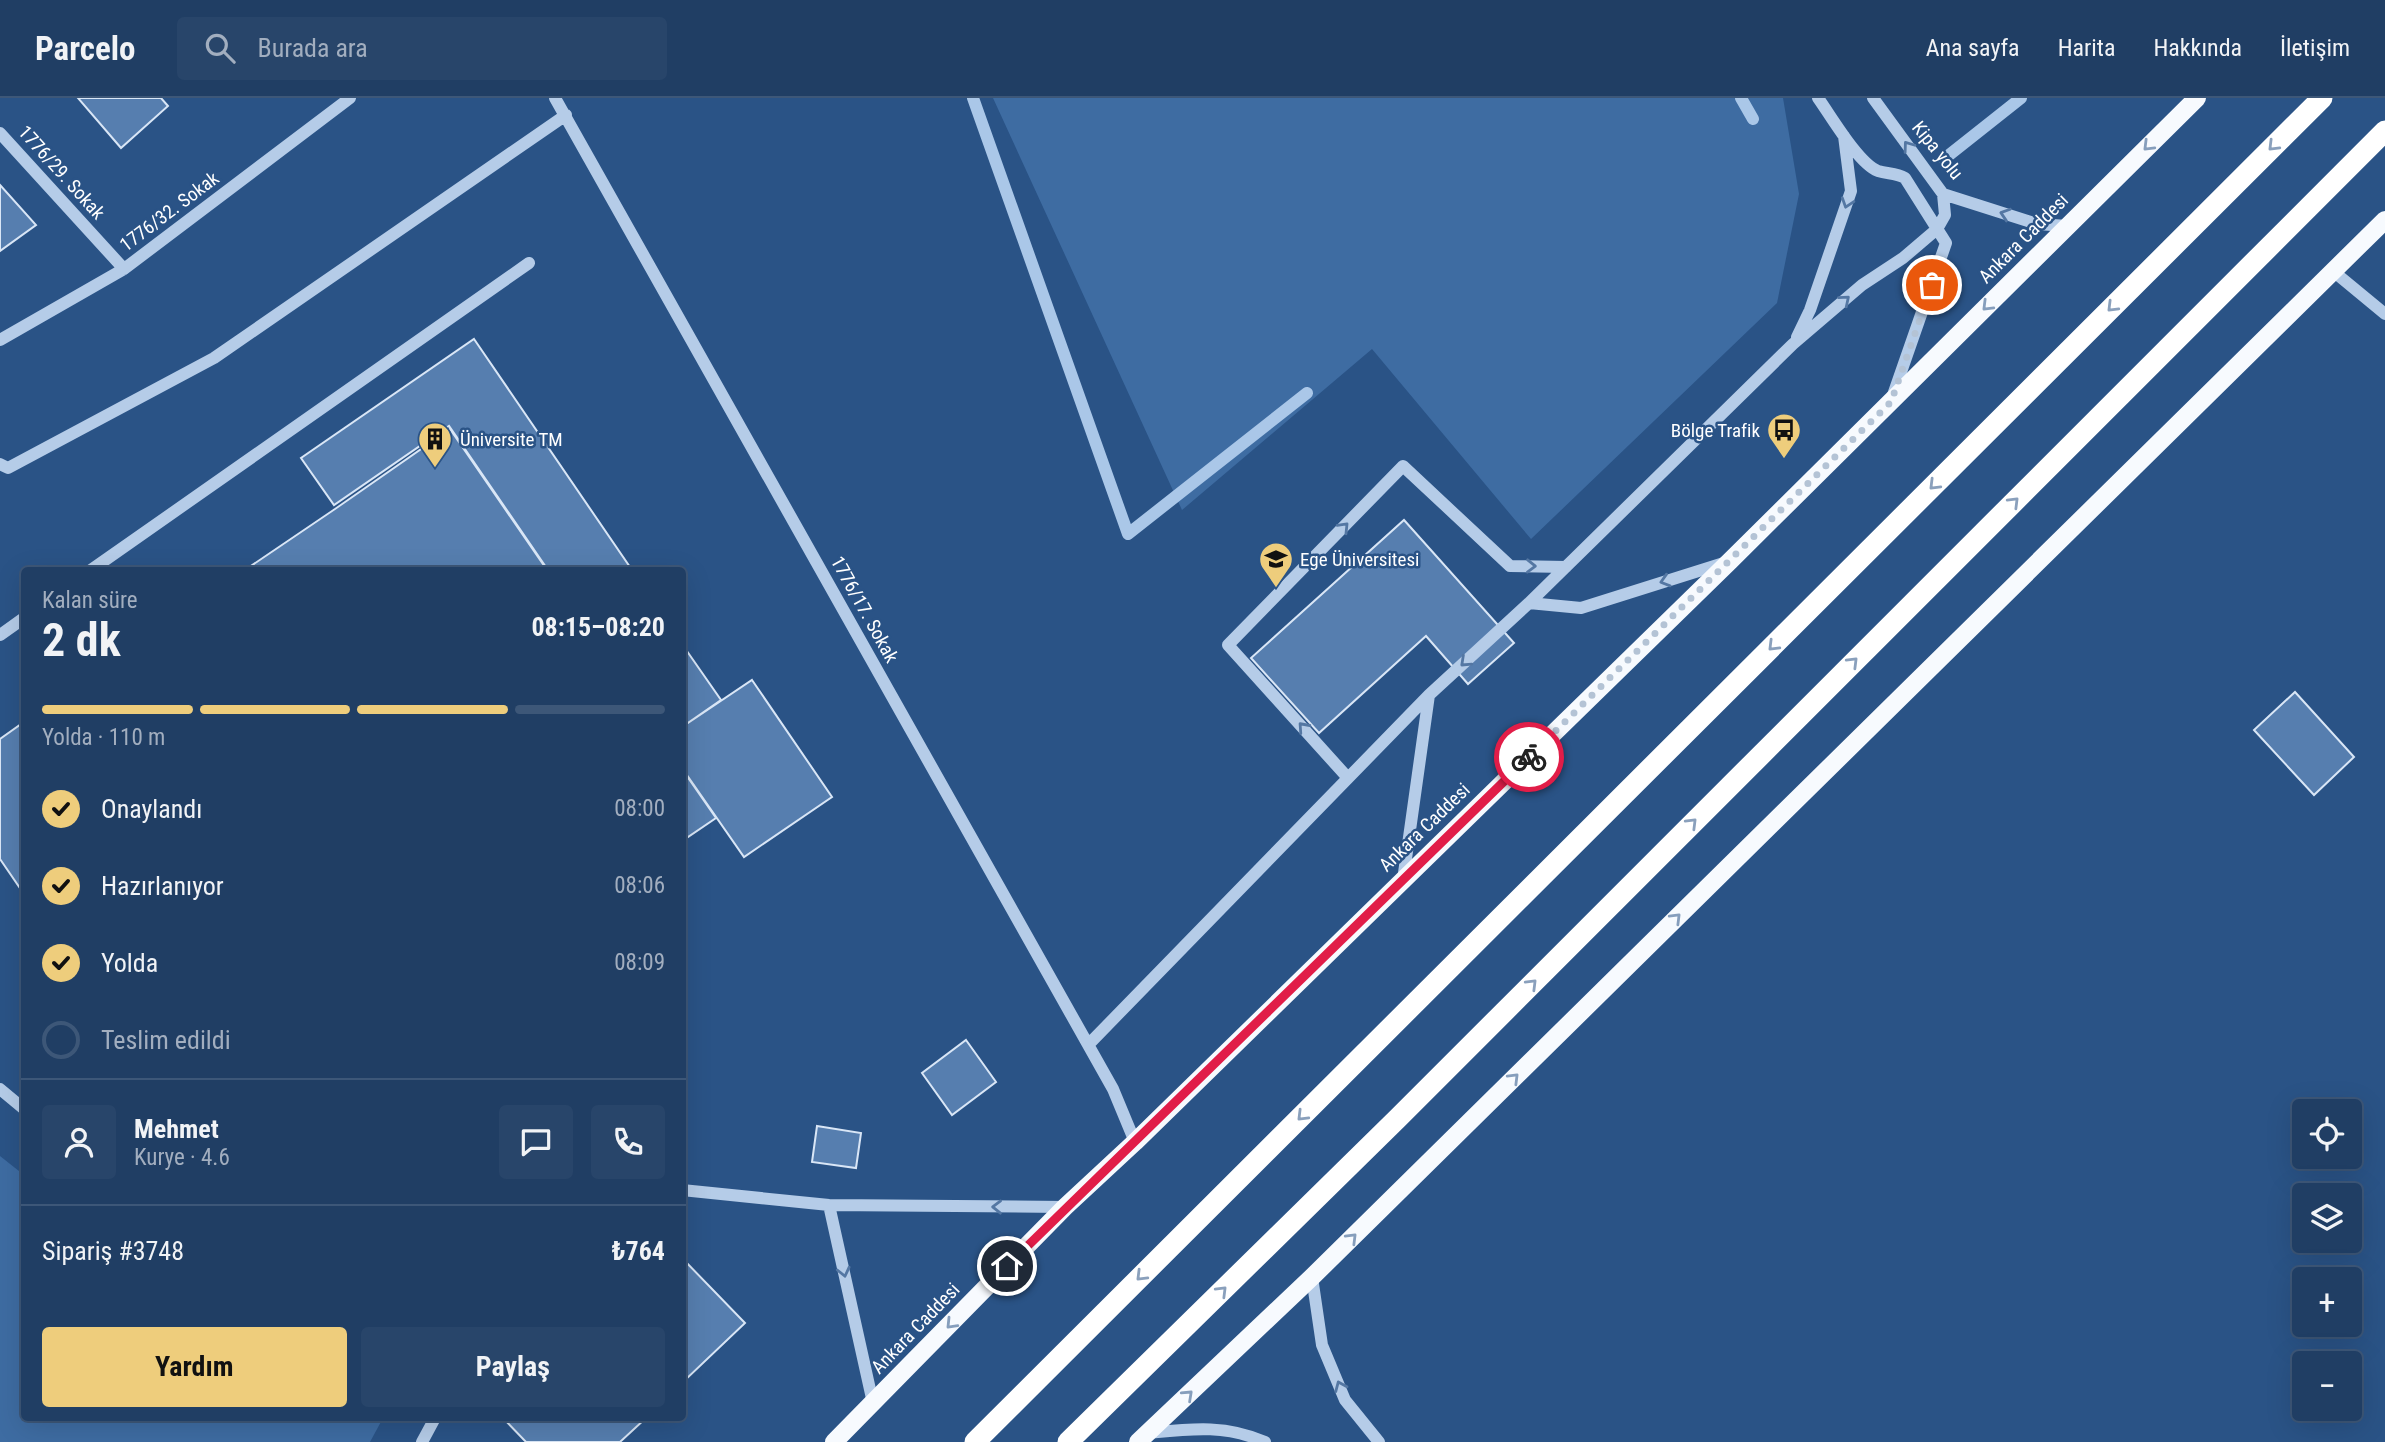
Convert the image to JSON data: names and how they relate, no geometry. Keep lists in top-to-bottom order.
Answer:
{
  "streets": {
    "main road": ["Ankara Caddesi"],
    "street": [
      "Kipa yolu",
      "1776/29. Sokak",
      "1776/32. Sokak",
      "1776/17. Sokak"
    ]
  },
  "crossings": [
    ["Kipa yolu", "Ankara Caddesi"],
    ["1776/29. Sokak", "1776/32. Sokak"],
    ["Ankara Caddesi", "1776/17. Sokak"]
  ],
  "one_way": ["Ankara Caddesi"],
  "places": {
    "bus stop": ["Bölge Trafik"],
    "building": ["Üniversite TM"],
    "school or university": ["Ege Üniversitesi"]
  },
  "page": {
    "header": "Parcelo",
    "search": "Burada ara",
    "nav": [
      "Ana sayfa",
      "Harita",
      "Hakkında",
      "İletişim"
    ],
    "heading": ["2 dk", "Kalan süre", "08:15–08:20"],
    "panel": [
      "Mehmet",
      "Kurye · 4.6",
      "Sipariş #3748",
      "₺764"
    ],
    "bar": "Yolda · 110 m",
    "list": [
      ["Onaylandı", "08:00"],
      ["Hazırlanıyor", "08:06"],
      ["Yolda", "08:09"],
      "Teslim edildi"
    ],
    "map_buttons": ["+", "−"],
    "buttons": ["Yardım", "Paylaş"]
  }
}
